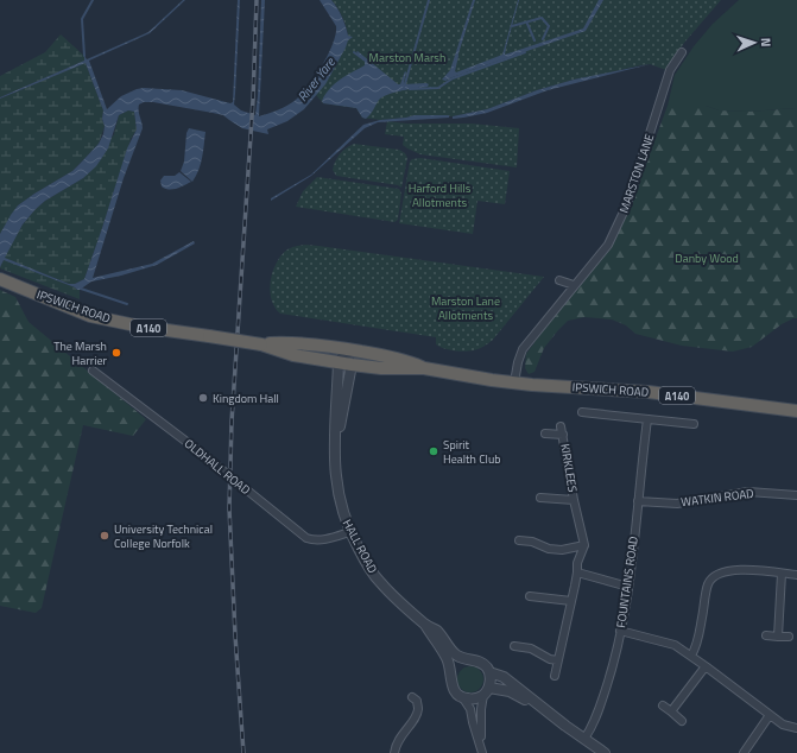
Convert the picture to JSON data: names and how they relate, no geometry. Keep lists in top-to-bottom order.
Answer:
{
  "streets": {
    "highway": ["IPSWICH ROAD", "A140"],
    "street": [
      "MARSTON LANE",
      "OLDHALL ROAD",
      "KIRKLEES",
      "WATKIN ROAD",
      "HALL ROAD",
      "FOUNTAINS ROAD"
    ]
  },
  "crossings": [
    ["MARSTON LANE", "IPSWICH ROAD"],
    ["IPSWICH ROAD", "HALL ROAD"],
    ["OLDHALL ROAD", "HALL ROAD"],
    ["WATKIN ROAD", "FOUNTAINS ROAD"],
    ["HALL ROAD", "FOUNTAINS ROAD"]
  ],
  "water": ["River Yare"],
  "parks": [
    "Marston Marsh",
    "Harford Hills Allotments",
    "Danby Wood",
    "Marston Lane Allotments"
  ],
  "places": [
    "The Marsh Harrier",
    "Kingdom Hall",
    "Spirit Health Club",
    "University Technical College Norfolk"
  ],
  "north": "right"
}
